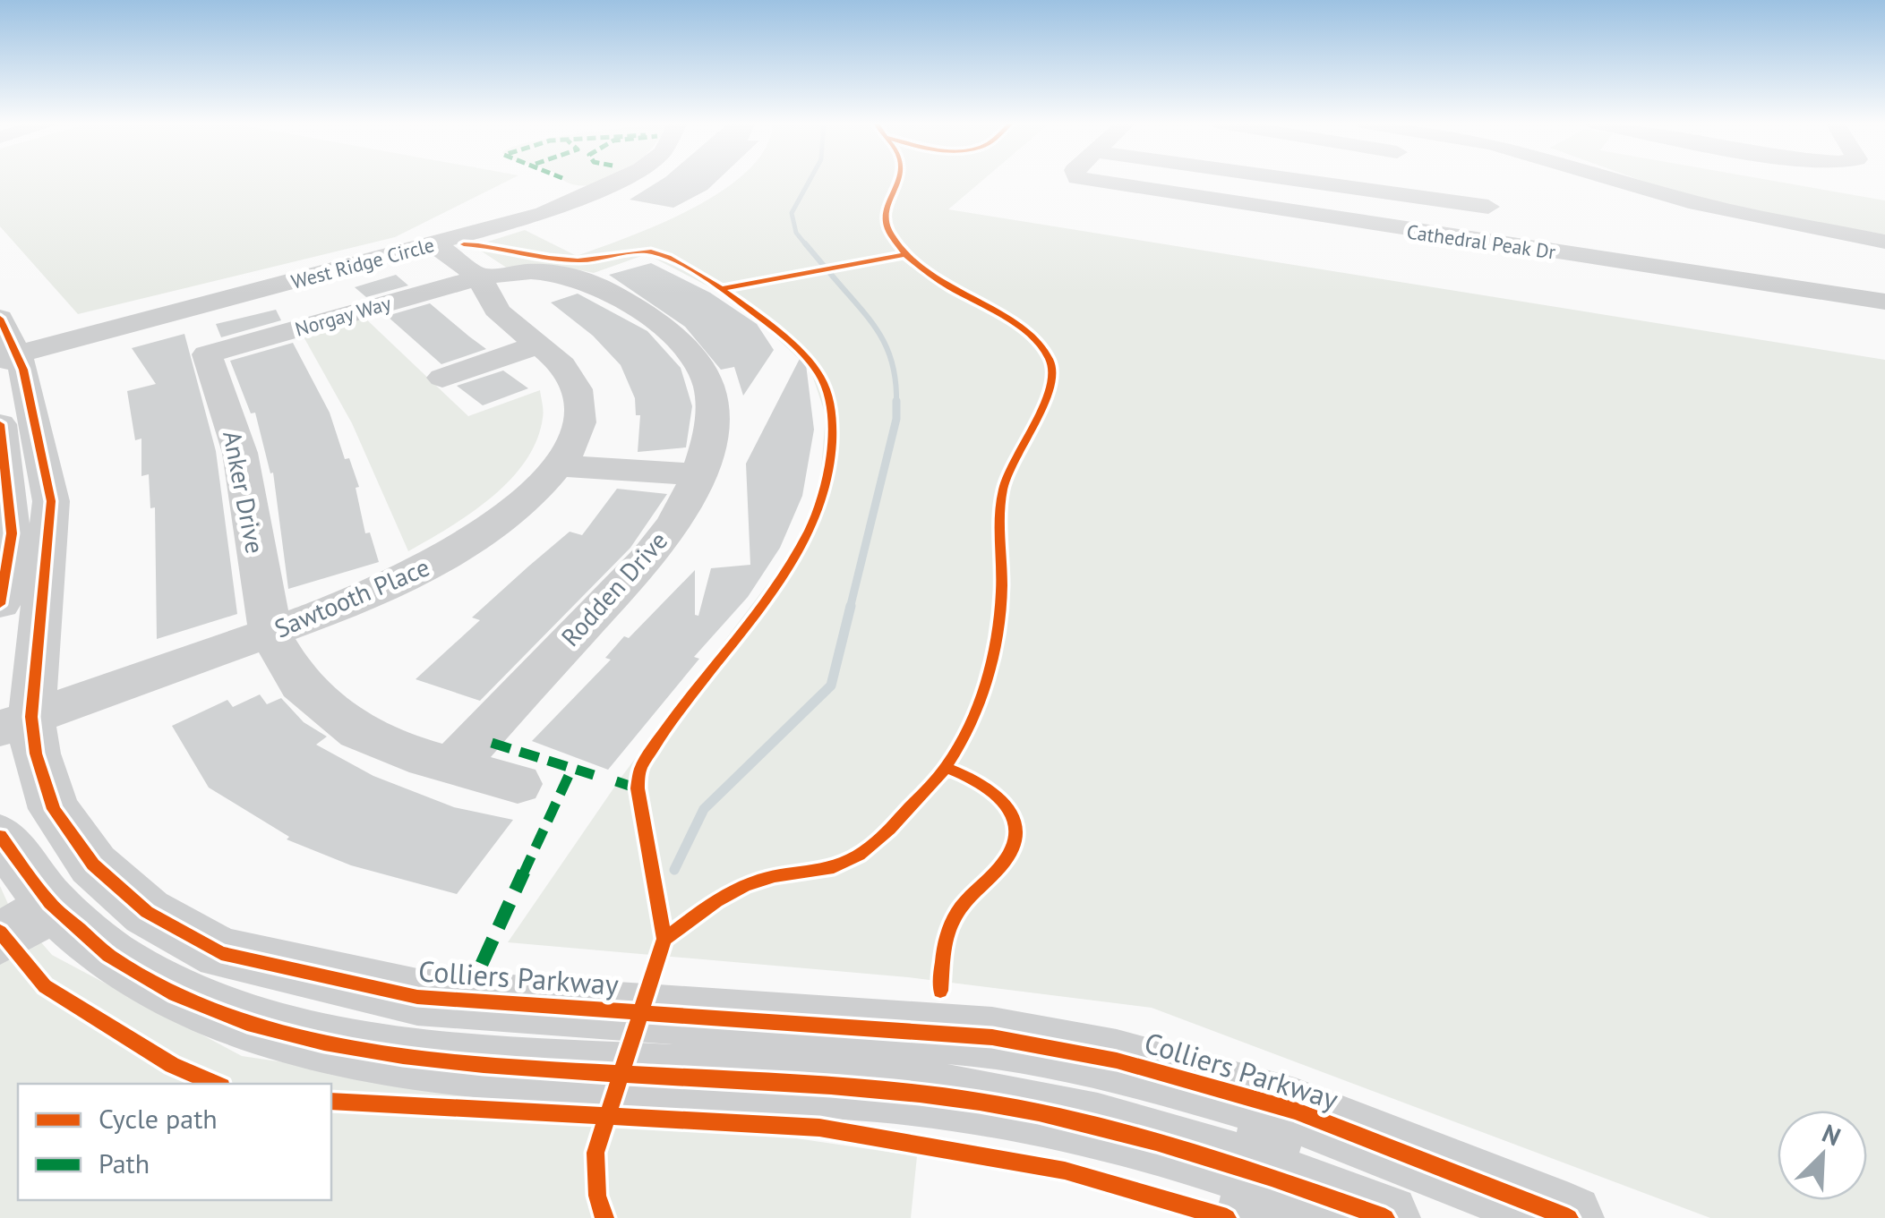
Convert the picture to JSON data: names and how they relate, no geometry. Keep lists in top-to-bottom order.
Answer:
{
  "streets": {
    "street": [
      "Cathedral Peak Dr",
      "West Ridge Circle",
      "Norgay Way",
      "Anker Drive",
      "Rodden Drive",
      "Sawtooth Place",
      "Colliers Parkway"
    ]
  },
  "crossings": [
    ["West Ridge Circle", "Sawtooth Place"],
    ["West Ridge Circle", "Colliers Parkway"],
    ["Norgay Way", "Anker Drive"],
    ["Norgay Way", "Rodden Drive"],
    ["Norgay Way", "Sawtooth Place"],
    ["Anker Drive", "Rodden Drive"],
    ["Anker Drive", "Sawtooth Place"],
    ["Rodden Drive", "Sawtooth Place"],
    ["Sawtooth Place", "Colliers Parkway"]
  ],
  "legend": ["Cycle path", "Path"],
  "north": "top right"
}
